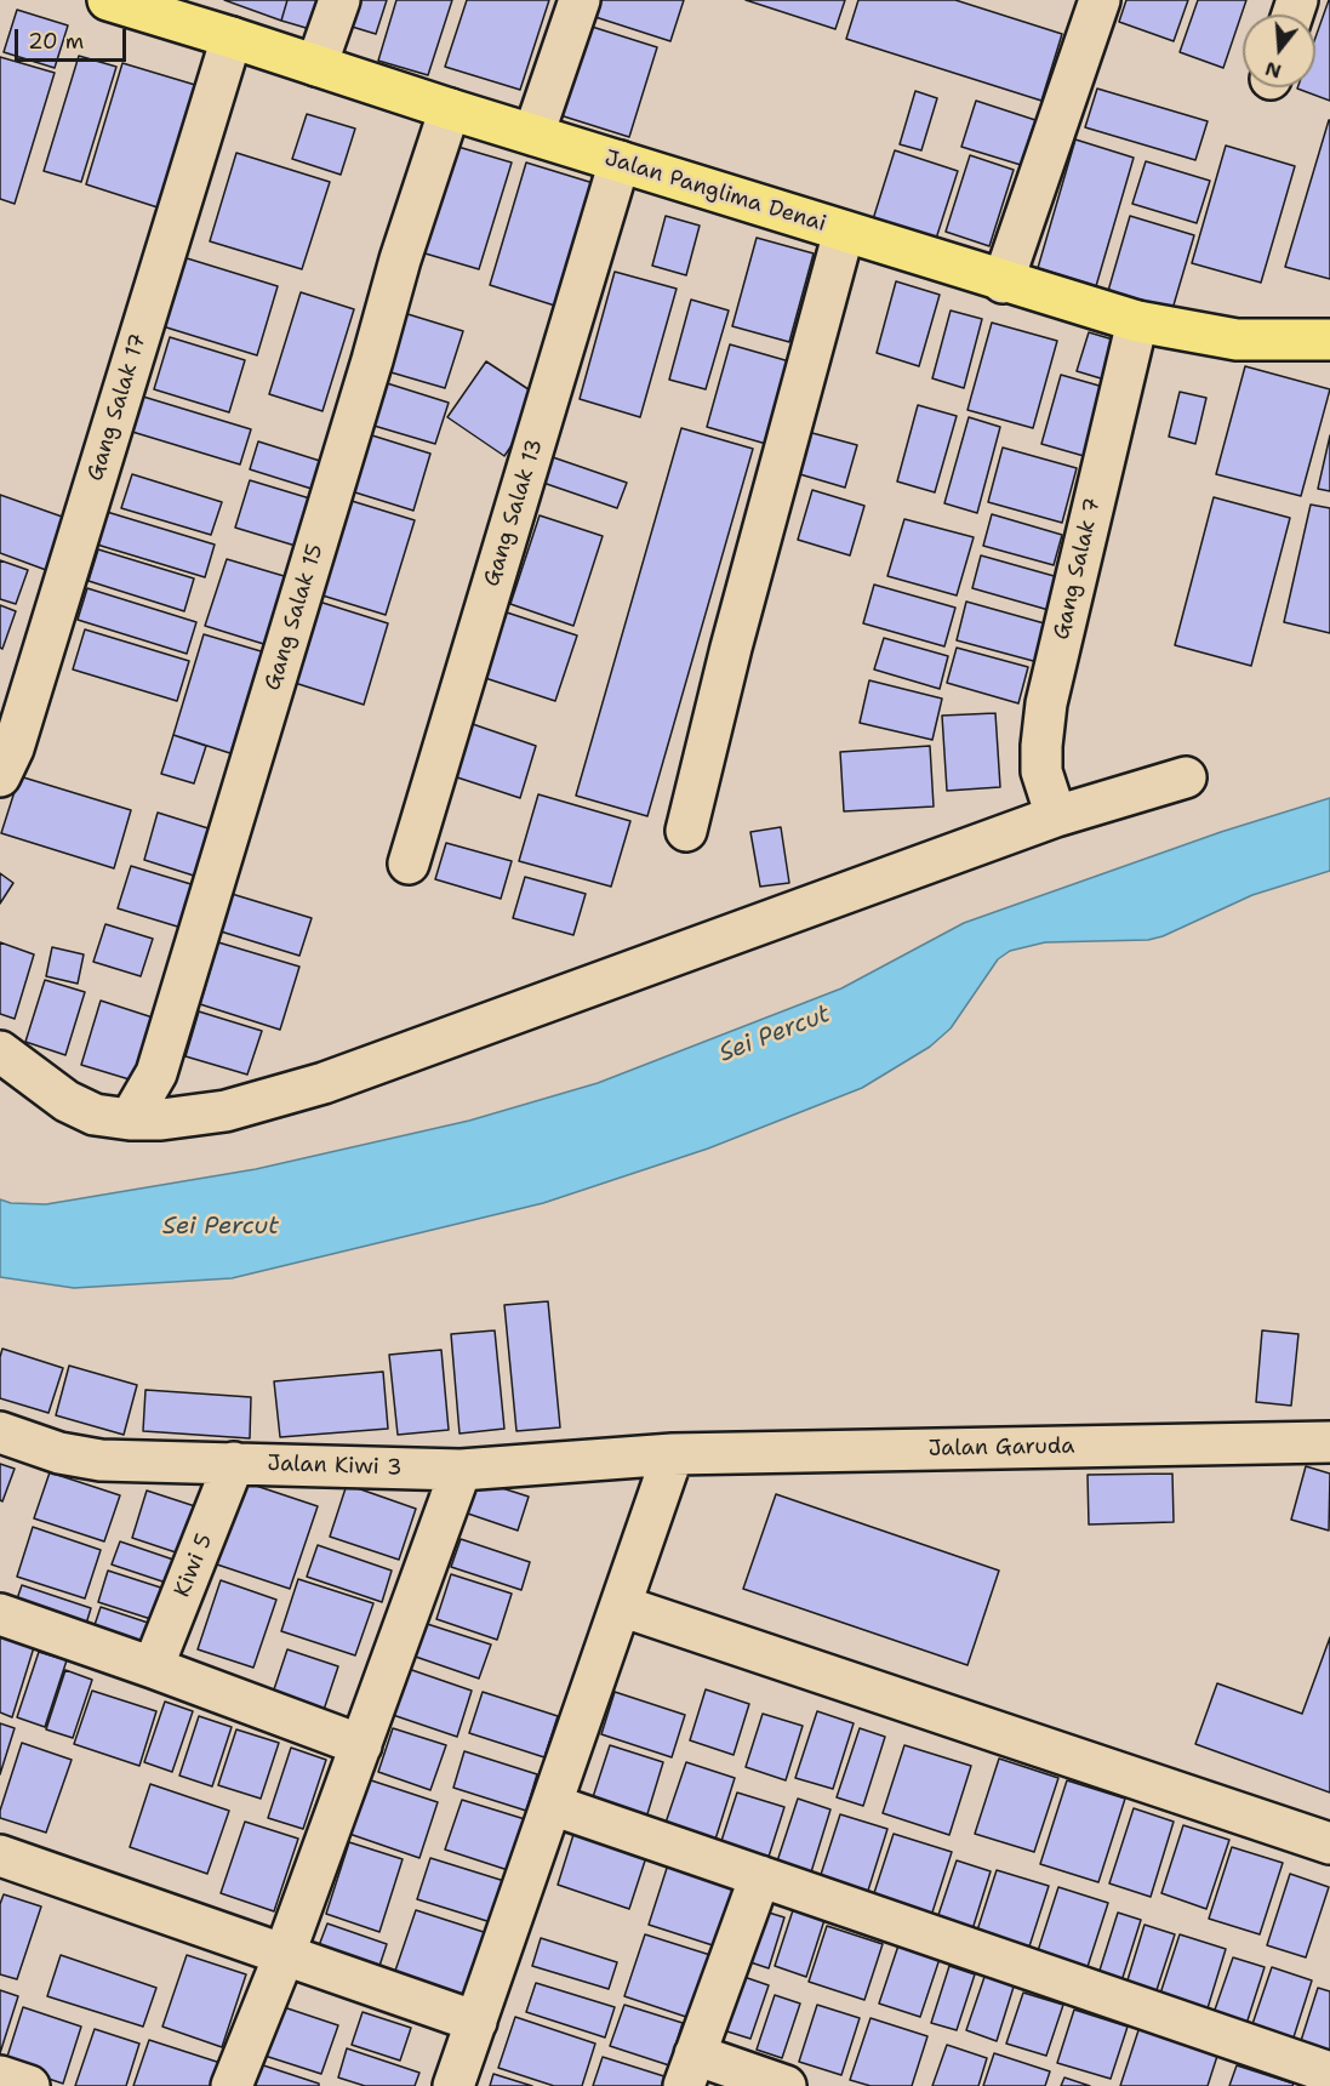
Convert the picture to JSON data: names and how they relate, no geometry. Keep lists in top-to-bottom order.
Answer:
{
  "streets": {
    "main road": ["Jalan Panglima Denai"],
    "street": [
      "Gang Salak 17",
      "Gang Salak 13",
      "Gang Salak 7",
      "Gang Salak 15",
      "Jalan Garuda",
      "Jalan Kiwi 3",
      "Kiwi 5"
    ]
  },
  "crossings": [
    ["Jalan Panglima Denai", "Gang Salak 17"],
    ["Jalan Panglima Denai", "Gang Salak 13"],
    ["Jalan Panglima Denai", "Gang Salak 7"],
    ["Jalan Panglima Denai", "Gang Salak 15"],
    ["Jalan Garuda", "Jalan Kiwi 3"],
    ["Jalan Kiwi 3", "Kiwi 5"]
  ],
  "water": ["Sei Percut"],
  "scale_bar": "20 m",
  "north": "bottom"
}
